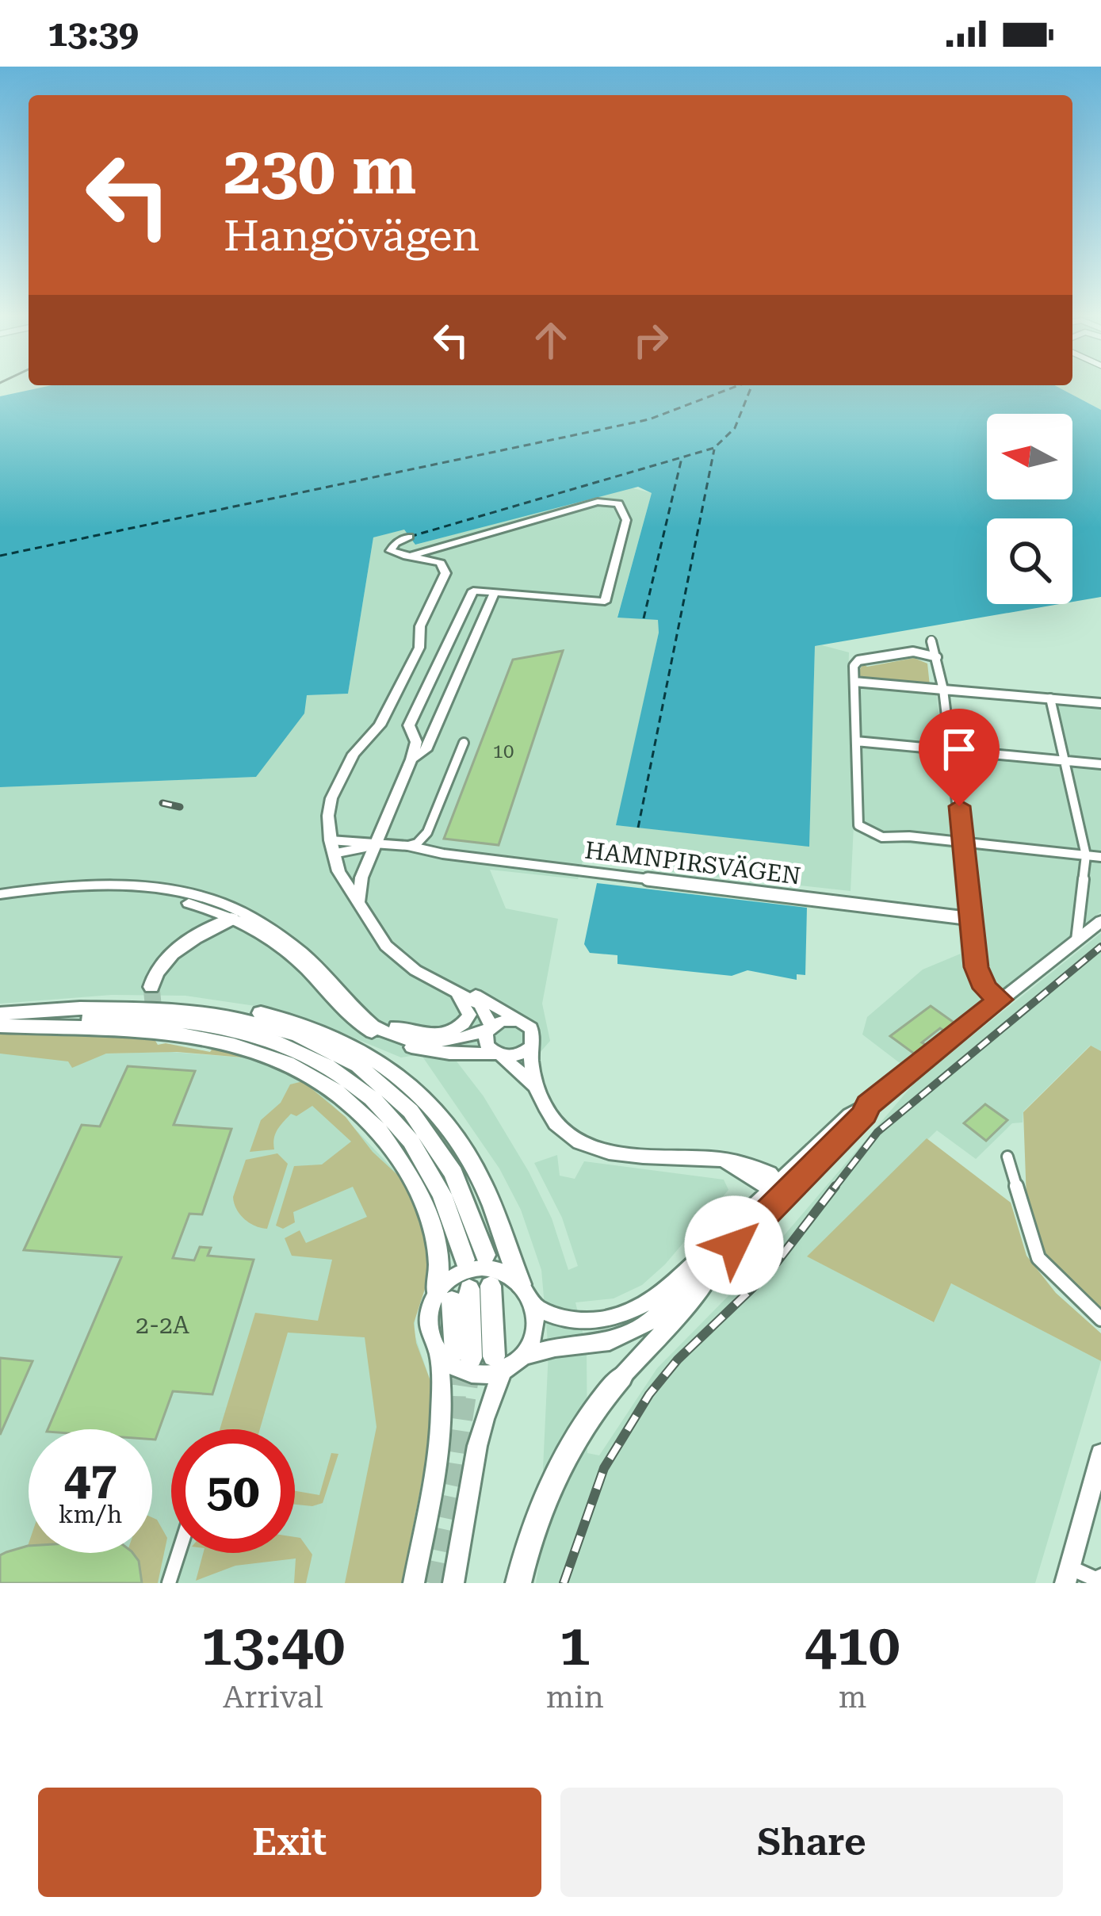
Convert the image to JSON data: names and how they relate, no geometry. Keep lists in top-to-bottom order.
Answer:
{
  "streets": {
    "street": ["HAMNPIRSVÄGEN"]
  },
  "house_numbers": ["10", "2-2A"],
  "north": "left",
  "page": {
    "status": "13:39",
    "turn": ["230 m", "Hangövägen"],
    "speed": "47 km/h",
    "limit": "50",
    "eta": [
      "13:40",
      "Arrival",
      "1",
      "min",
      "410",
      "m"
    ],
    "buttons": ["Exit", "Share"]
  }
}
